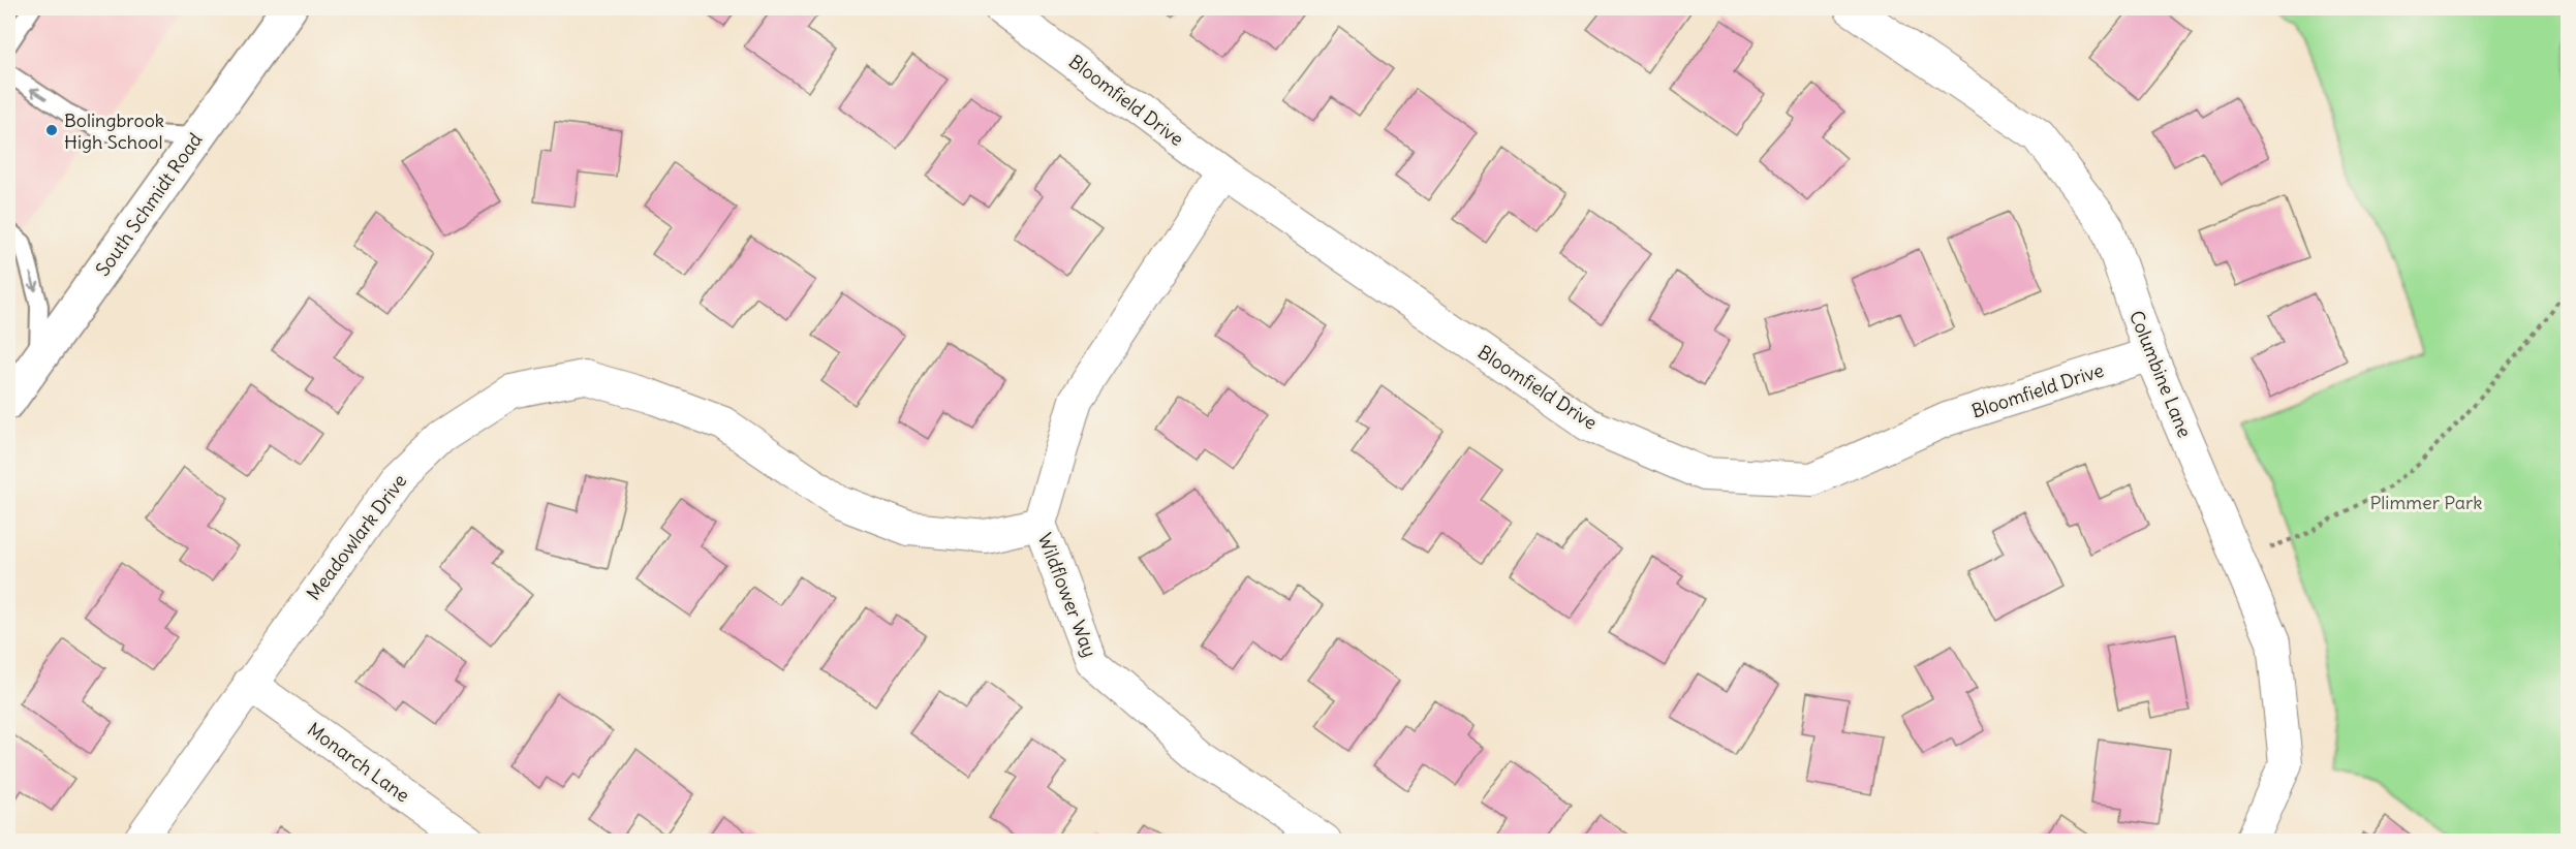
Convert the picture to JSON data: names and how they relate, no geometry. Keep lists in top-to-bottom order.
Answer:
{
  "streets": {
    "street": [
      "Bloomfield Drive",
      "South Schmidt Road",
      "Columbine Lane",
      "Meadowlark Drive",
      "Wildflower Way",
      "Monarch Lane"
    ]
  },
  "crossings": [
    ["Bloomfield Drive", "Columbine Lane"],
    ["Bloomfield Drive", "Wildflower Way"],
    ["Meadowlark Drive", "Wildflower Way"],
    ["Meadowlark Drive", "Monarch Lane"]
  ],
  "parks": ["Plimmer Park"],
  "places": ["Bolingbrook High School"]
}
